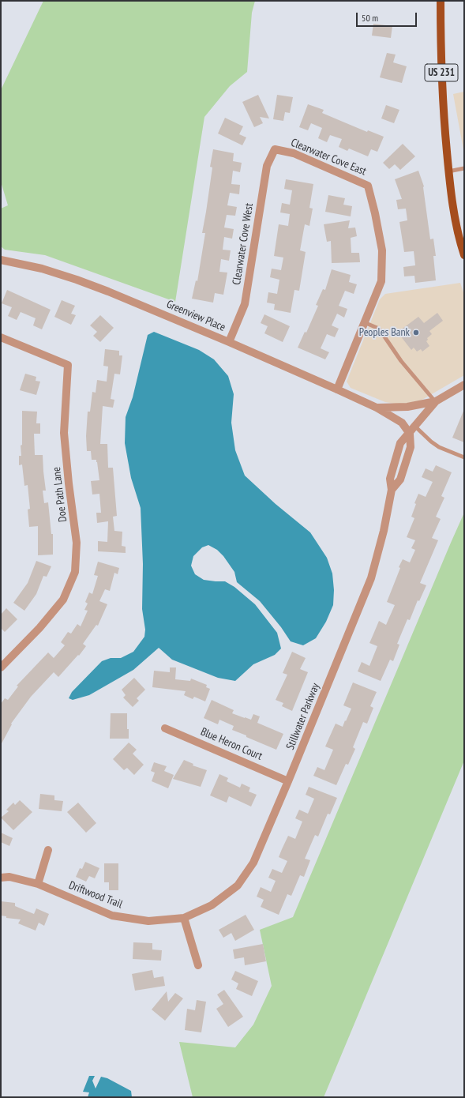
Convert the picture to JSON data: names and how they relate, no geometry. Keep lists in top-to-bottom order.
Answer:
{
  "streets": {
    "main road": ["US 231"],
    "street": [
      "Clearwater Cove East",
      "Clearwater Cove West",
      "Greenview Place",
      "Doe Path Lane",
      "Stillwater Parkway",
      "Blue Heron Court",
      "Driftwood Trail"
    ]
  },
  "crossings": [
    ["Clearwater Cove East", "Clearwater Cove West"],
    ["Clearwater Cove East", "Greenview Place"],
    ["Clearwater Cove West", "Greenview Place"],
    ["Greenview Place", "Stillwater Parkway"],
    ["Stillwater Parkway", "Blue Heron Court"],
    ["Stillwater Parkway", "Driftwood Trail"]
  ],
  "places": ["Peoples Bank"],
  "scale_bar": "50 m"
}
